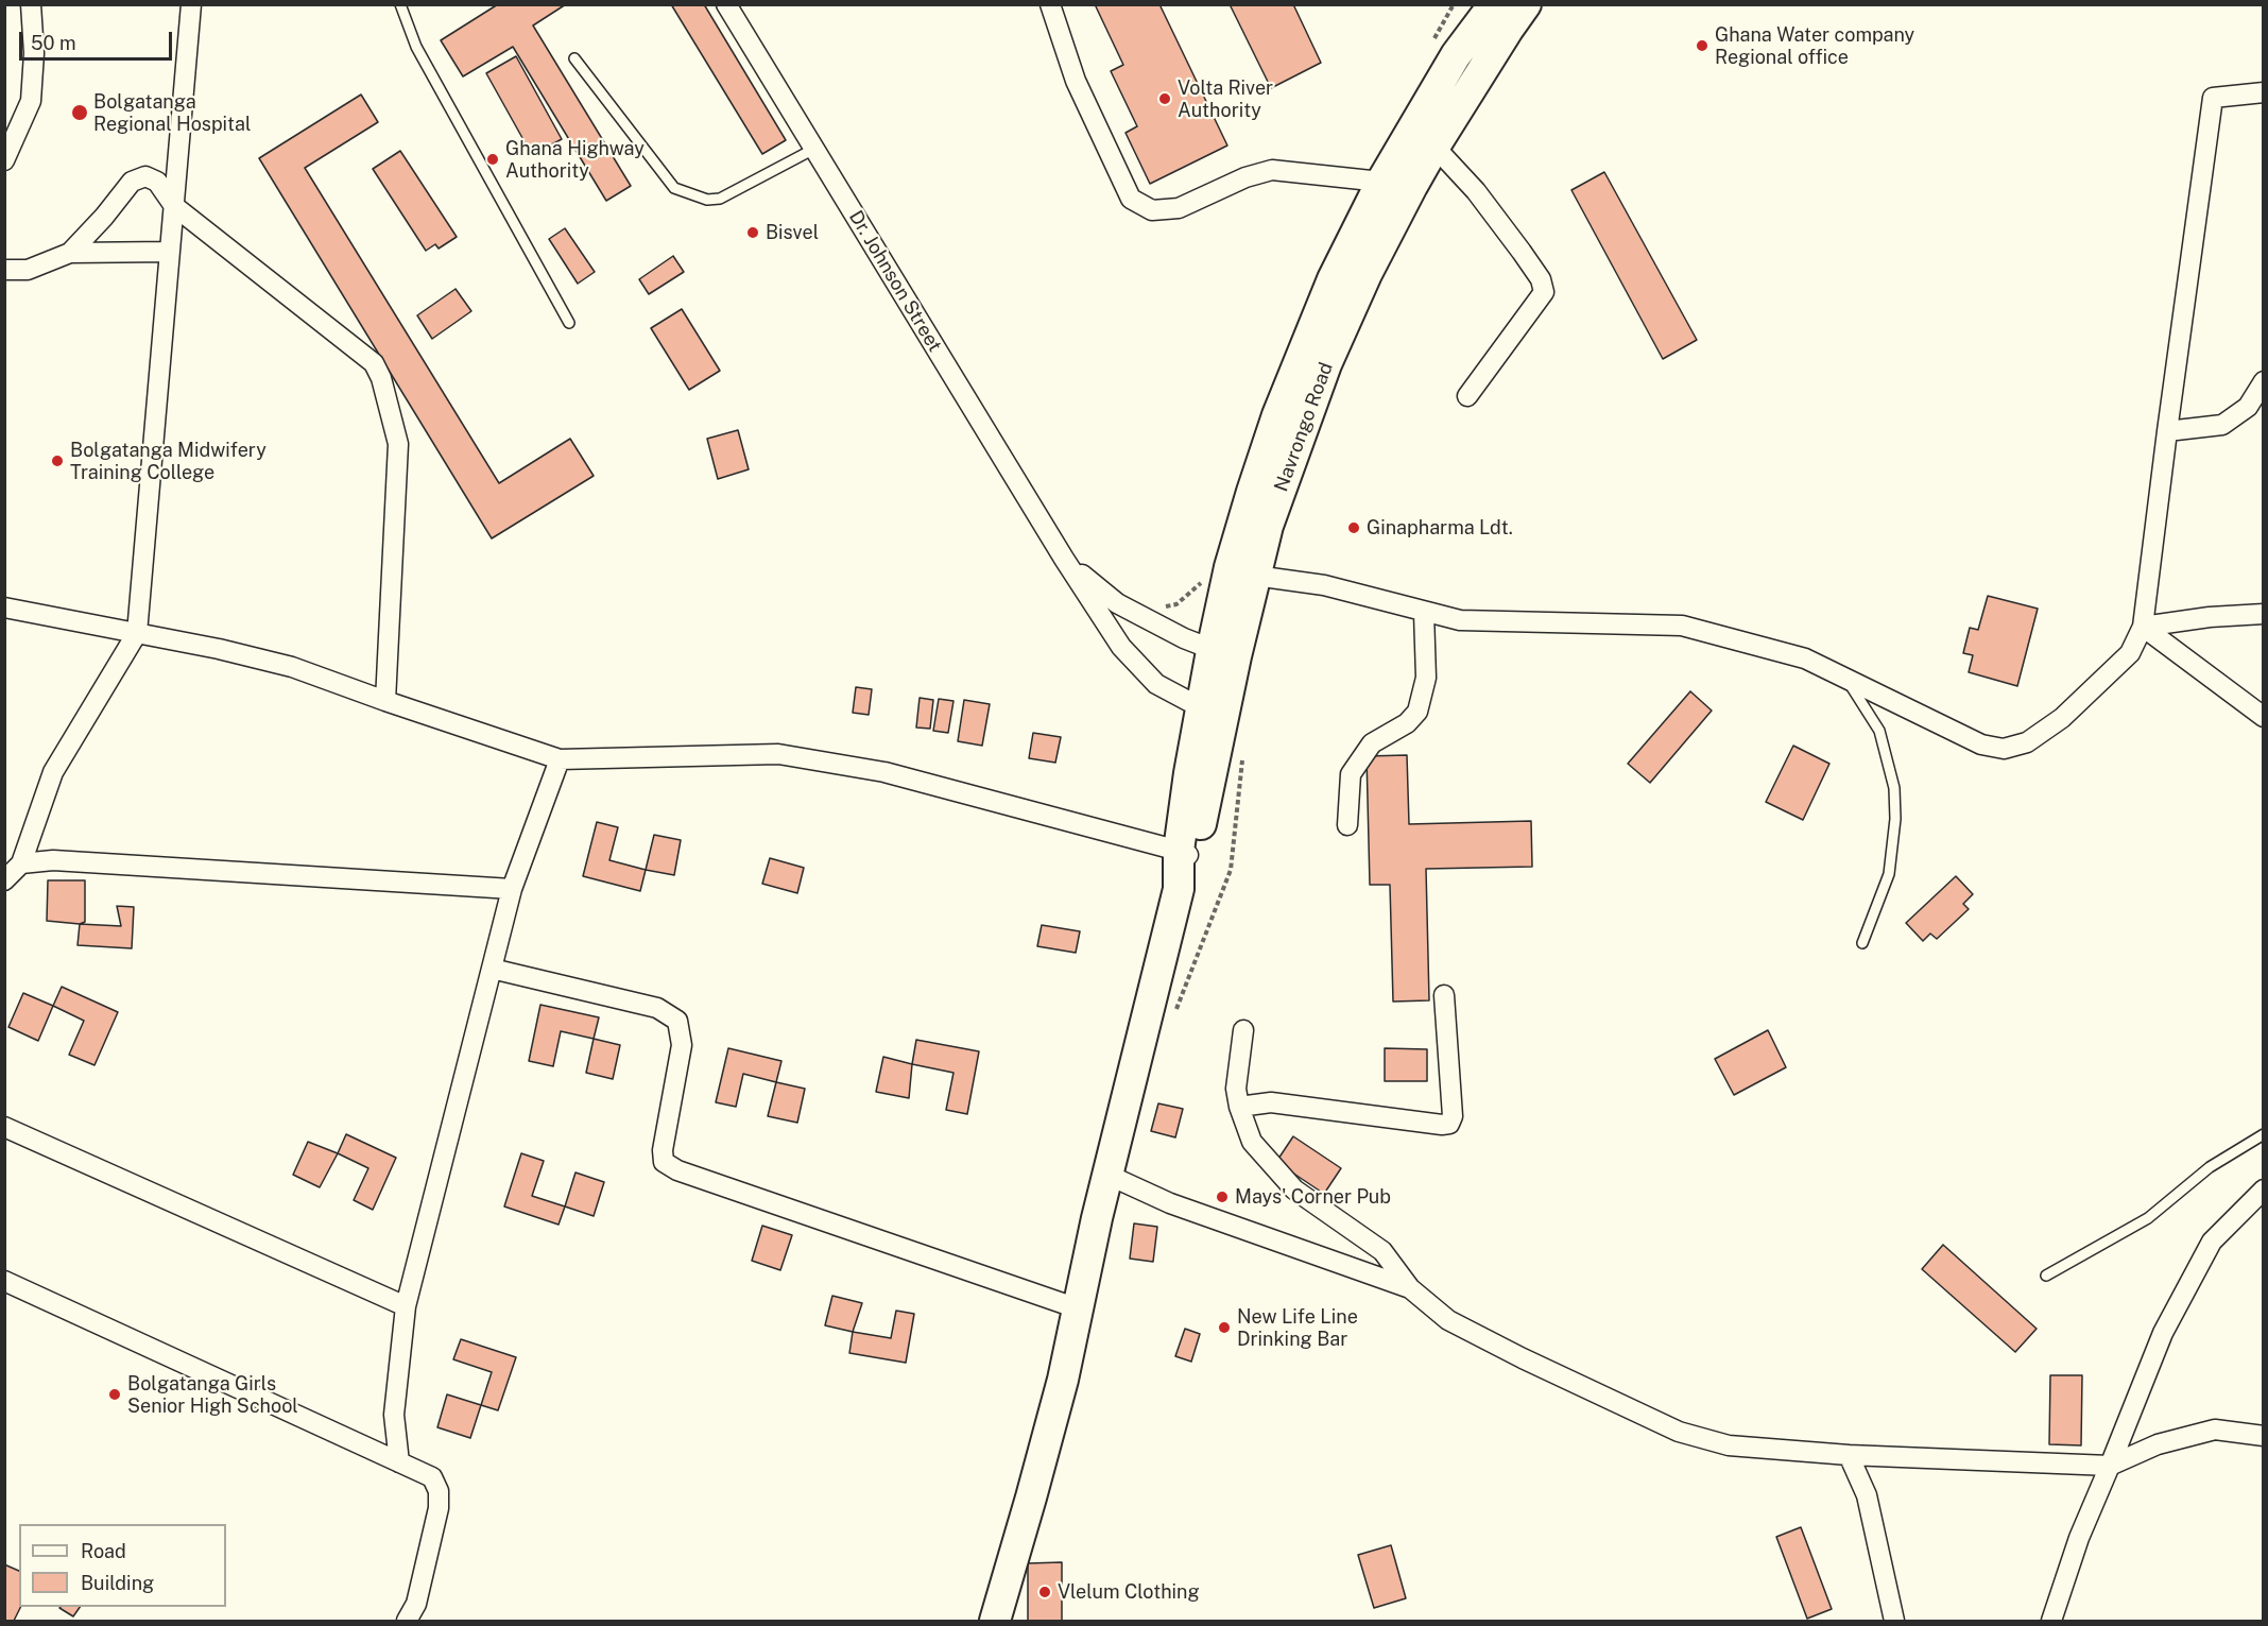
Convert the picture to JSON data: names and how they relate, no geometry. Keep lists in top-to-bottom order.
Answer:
{
  "streets": {
    "highway": ["Navrongo Road"],
    "street": ["Dr. Johnson Street"]
  },
  "crossings": [
    ["Dr. Johnson Street", "Navrongo Road"]
  ],
  "places": [
    "Ghana Water company Regional office",
    "Volta River Authority",
    "Bolgatanga Regional Hospital",
    "Ghana Highway Authority",
    "Bisvel",
    "Bolgatanga Midwifery Training College",
    "Ginapharma Ldt.",
    "Mays' Corner Pub",
    "New Life Line Drinking Bar",
    "Bolgatanga Girls Senior High School",
    "Vlelum Clothing"
  ],
  "legend": ["Road", "Building"],
  "scale_bar": "50 m"
}
